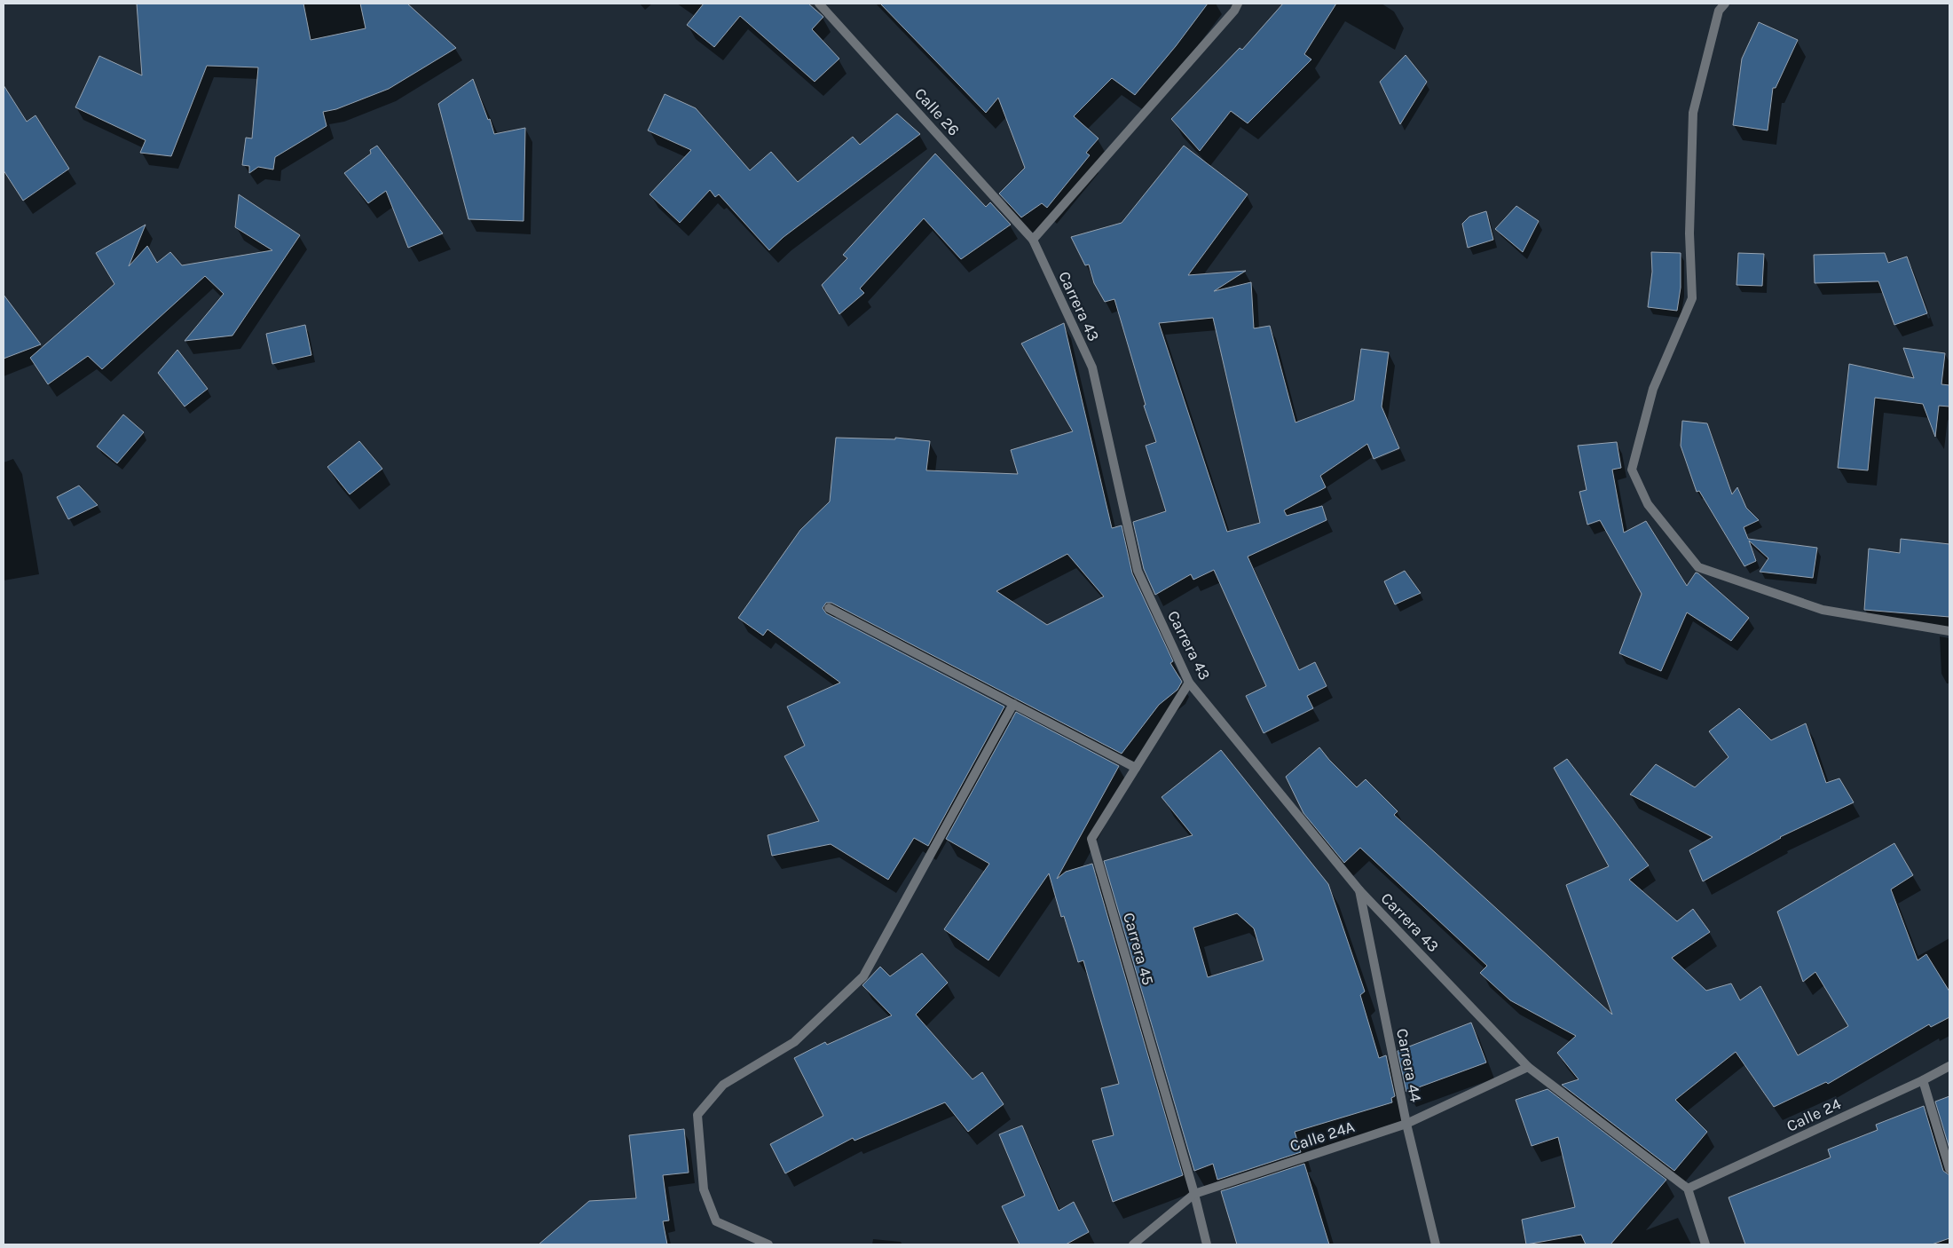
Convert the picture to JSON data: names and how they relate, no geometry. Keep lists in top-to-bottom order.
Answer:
{
  "streets": {
    "street": [
      "Calle 26",
      "Carrera 43",
      "Carrera 45",
      "Carrera 44",
      "Calle 24",
      "Calle 24A"
    ]
  },
  "crossings": [
    ["Calle 26", "Carrera 43"],
    ["Carrera 43", "Carrera 45"],
    ["Carrera 43", "Carrera 44"],
    ["Carrera 43", "Calle 24"],
    ["Carrera 43", "Calle 24A"],
    ["Carrera 45", "Calle 24A"],
    ["Carrera 44", "Calle 24A"]
  ]
}
